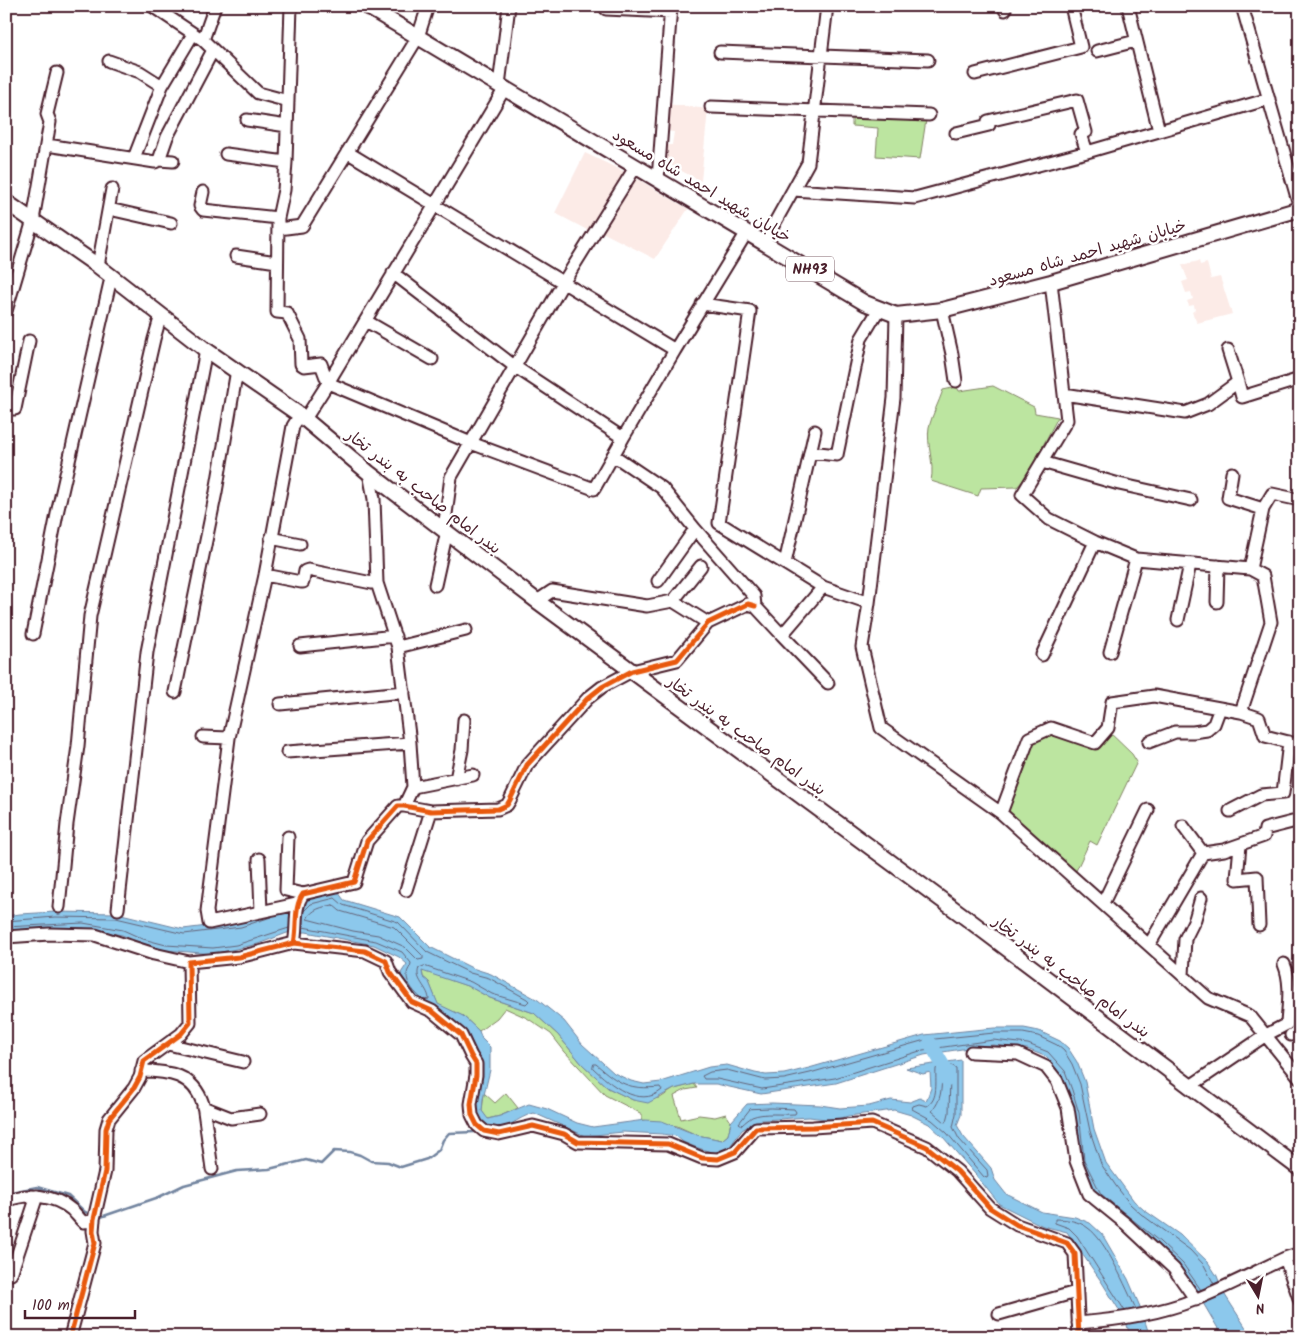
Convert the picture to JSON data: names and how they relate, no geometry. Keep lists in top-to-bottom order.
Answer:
{
  "streets": {
    "main road": ["خیابان شهید احمد شاه مسعود", "NH93", "بندر امام صاحب به بندر تخار"]
  },
  "scale_bar": "100 m",
  "north": "bottom"
}
